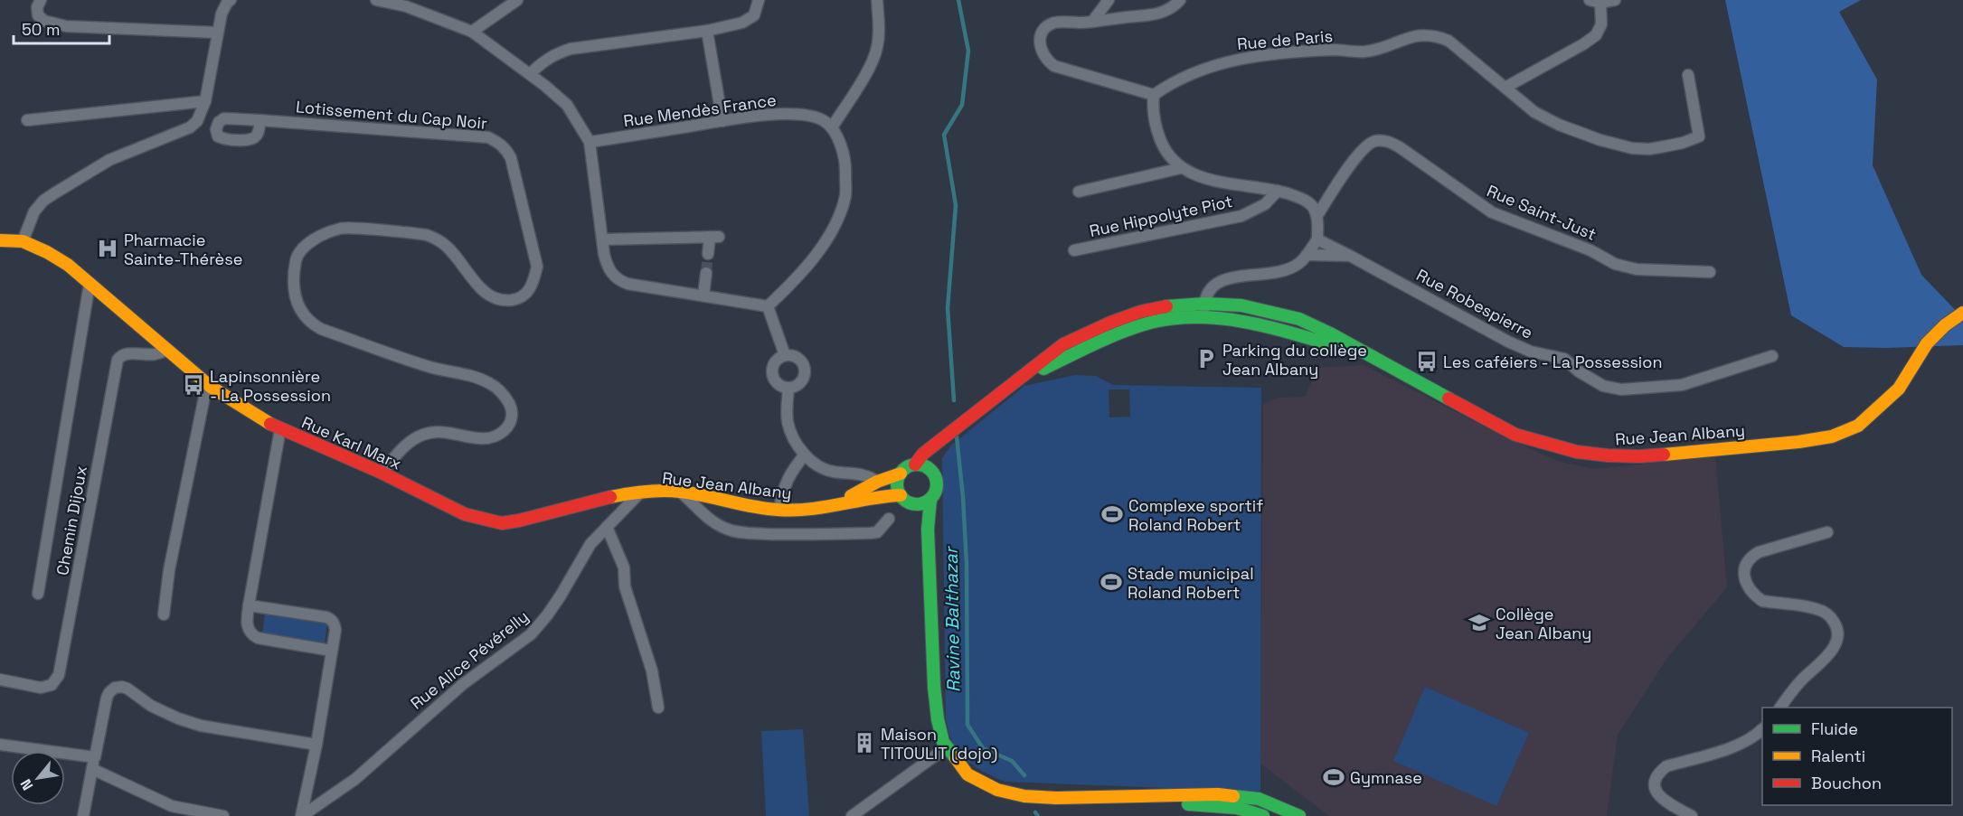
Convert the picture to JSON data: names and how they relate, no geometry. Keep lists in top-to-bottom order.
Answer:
{
  "streets": {
    "main road": ["Rue Jean Albany", "Rue Karl Marx"],
    "street": [
      "Rue de Paris",
      "Rue Mendès France",
      "Lotissement du Cap Noir",
      "Rue Saint-Just",
      "Rue Hippolyte Piot",
      "Rue Robespierre",
      "Chemin Dijoux",
      "Rue Alice Pévérelly"
    ]
  },
  "crossings": [
    ["Lotissement du Cap Noir", "Rue Karl Marx"],
    ["Rue Jean Albany", "Rue Karl Marx"],
    ["Rue Jean Albany", "Rue Alice Pévérelly"],
    ["Rue Karl Marx", "Chemin Dijoux"],
    ["Rue Karl Marx", "Rue Alice Pévérelly"]
  ],
  "water": ["Ravine Balthazar"],
  "places": {
    "hospital": ["Pharmacie Sainte-Thérèse"],
    "parking": ["Parking du collège Jean Albany"],
    "bus stop": ["Les caféiers - La Possession", "Lapinsonnière - La Possession"],
    "sports": ["Complexe sportif Roland Robert", "Stade municipal Roland Robert", "Gymnase"],
    "school or university": ["Collège Jean Albany"],
    "building": ["Maison TITOULIT (dojo)"]
  },
  "legend": ["Fluide", "Ralenti", "Bouchon"],
  "scale_bar": "50 m",
  "north": "bottom left"
}
